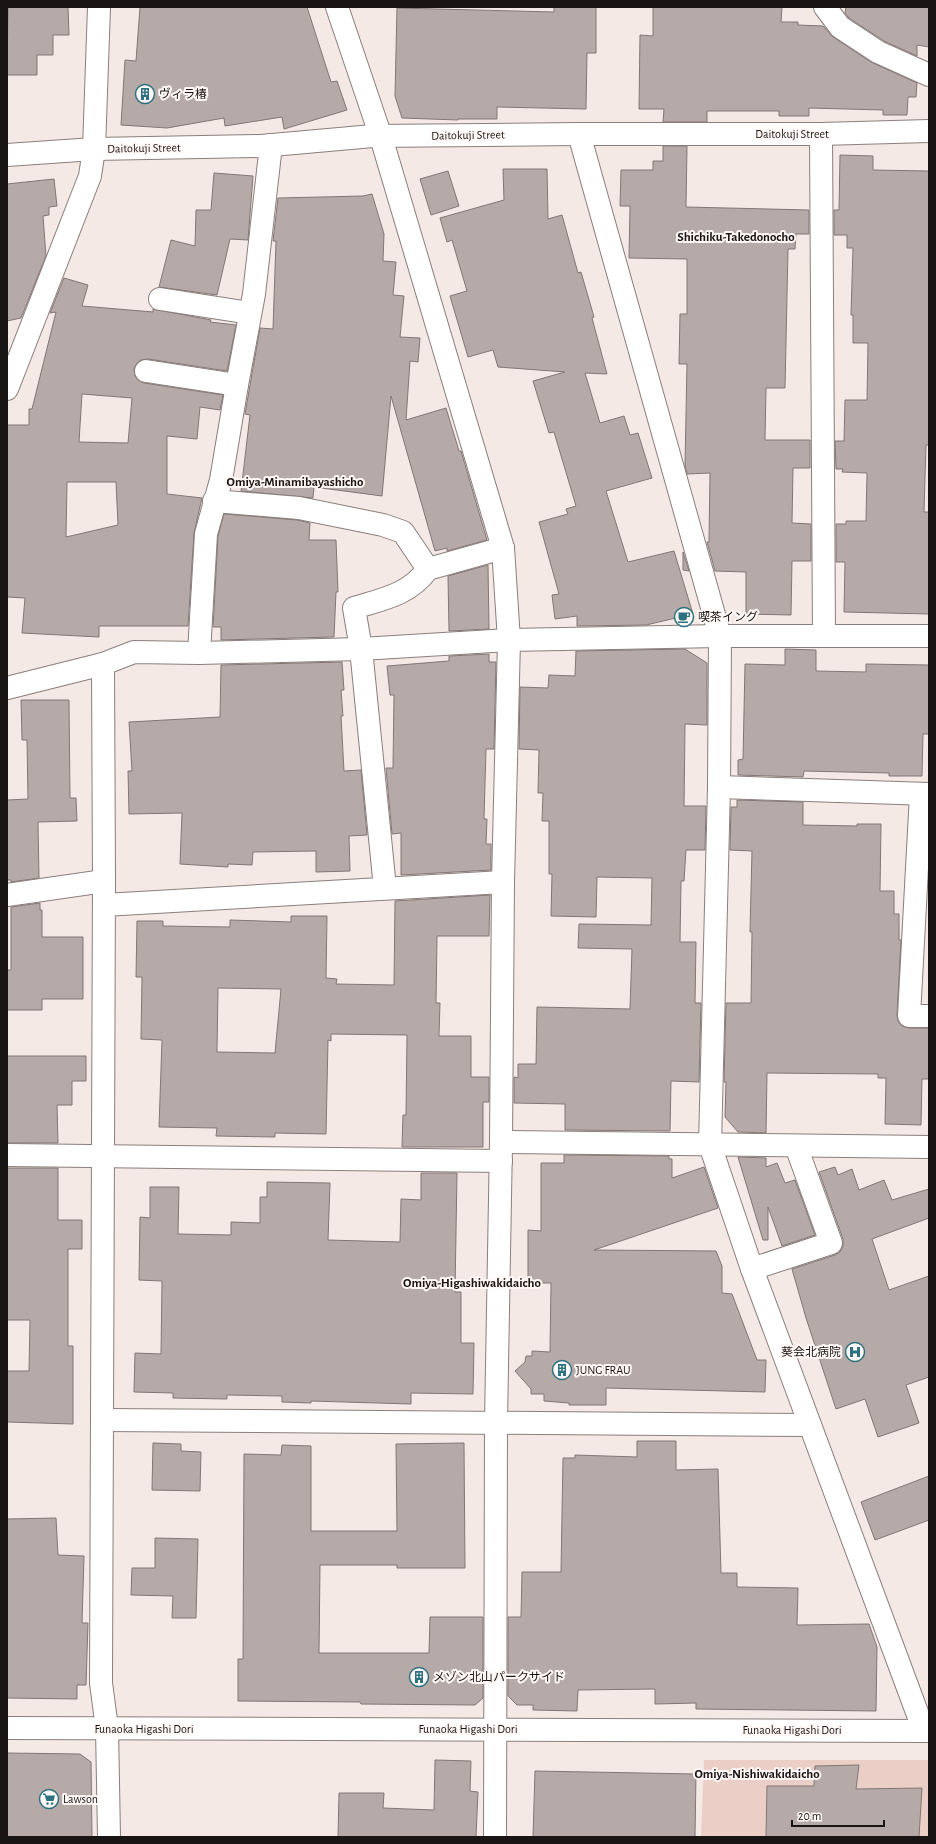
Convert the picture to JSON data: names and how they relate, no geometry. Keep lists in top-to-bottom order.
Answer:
{
  "streets": {
    "street": ["Daitokuji Street", "Funaoka Higashi Dori"]
  },
  "districts": [
    "Shichiku-Takedonocho",
    "Omiya-Minamibayashicho",
    "Omiya-Higashiwakidaicho",
    "Omiya-Nishiwakidaicho"
  ],
  "places": {
    "building": ["ヴィラ椿", "JUNG FRAU", "メゾン北山パークサイド"],
    "cafe": ["喫茶イング"],
    "hospital": ["葵会北病院"],
    "supermarket": ["Lawson"]
  },
  "scale_bar": "20 m"
}
